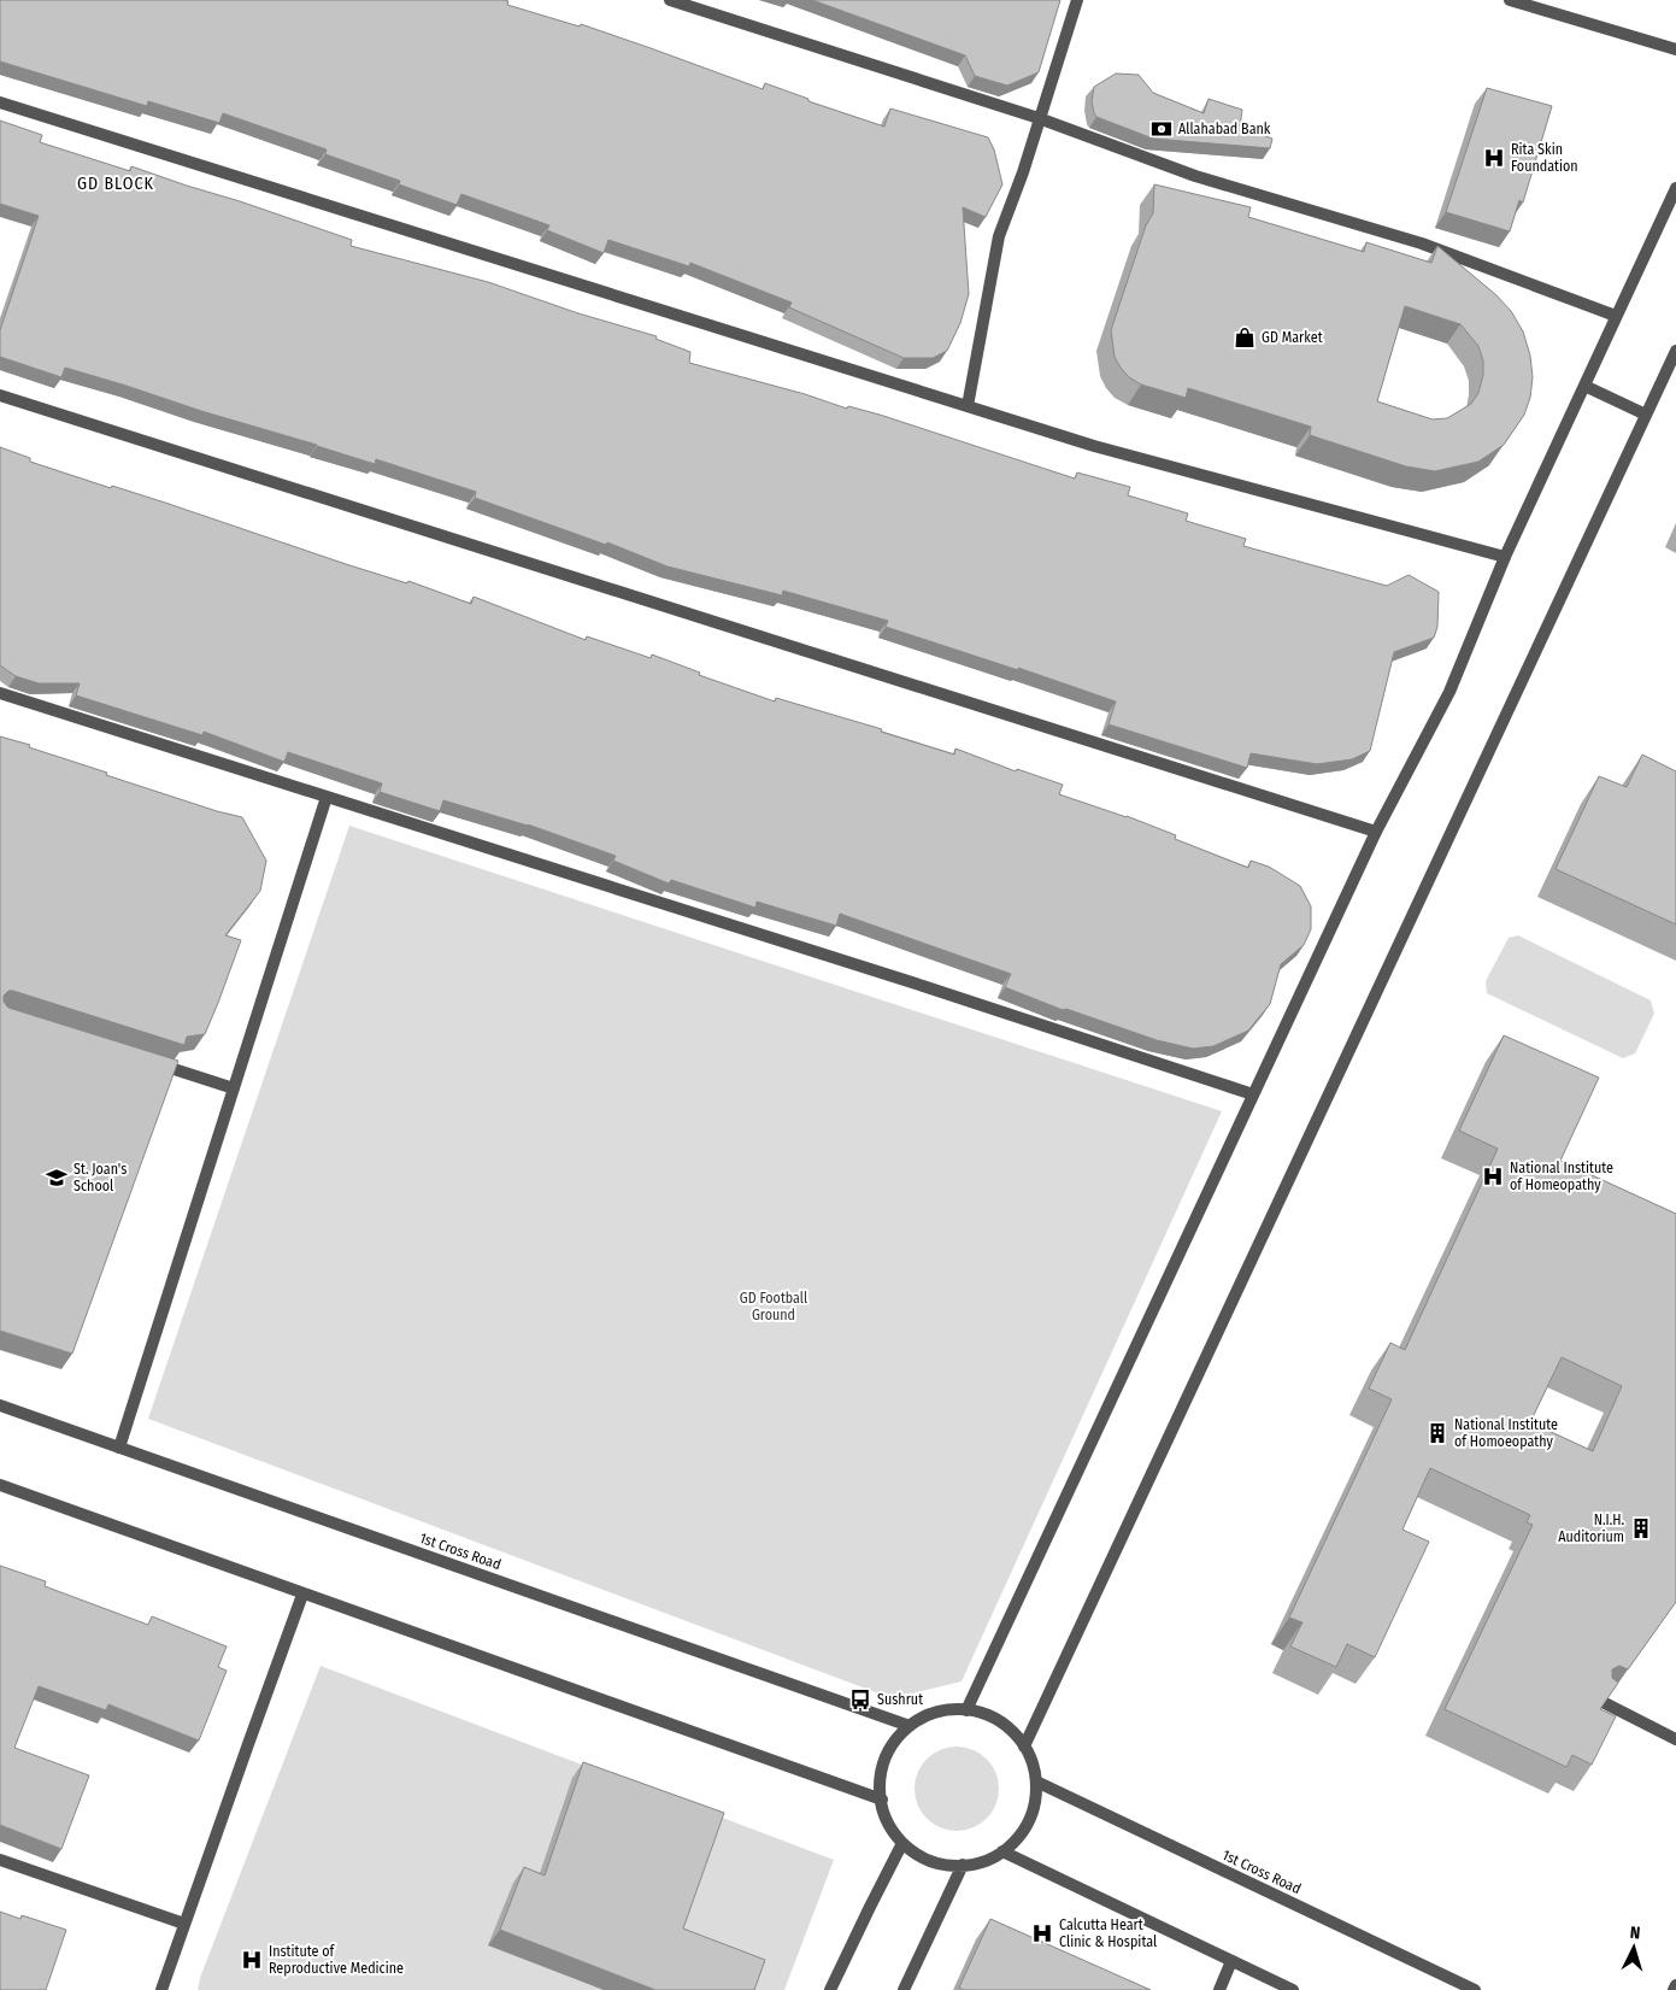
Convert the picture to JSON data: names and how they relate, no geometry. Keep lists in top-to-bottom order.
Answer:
{
  "streets": {
    "street": ["1st Cross Road"]
  },
  "districts": ["GD BLOCK"],
  "parks": ["GD Football Ground"],
  "places": {
    "bank": ["Allahabad Bank"],
    "hospital": [
      "Rita Skin Foundation",
      "National Institute of Homeopathy",
      "Calcutta Heart Clinic & Hospital",
      "Institute of Reproductive Medicine"
    ],
    "shop": ["GD Market"],
    "school or university": ["St. Joan's School"],
    "building": ["National Institute of Homoeopathy", "N.I.H. Auditorium"],
    "bus stop": ["Sushrut"]
  },
  "north": "top"
}
